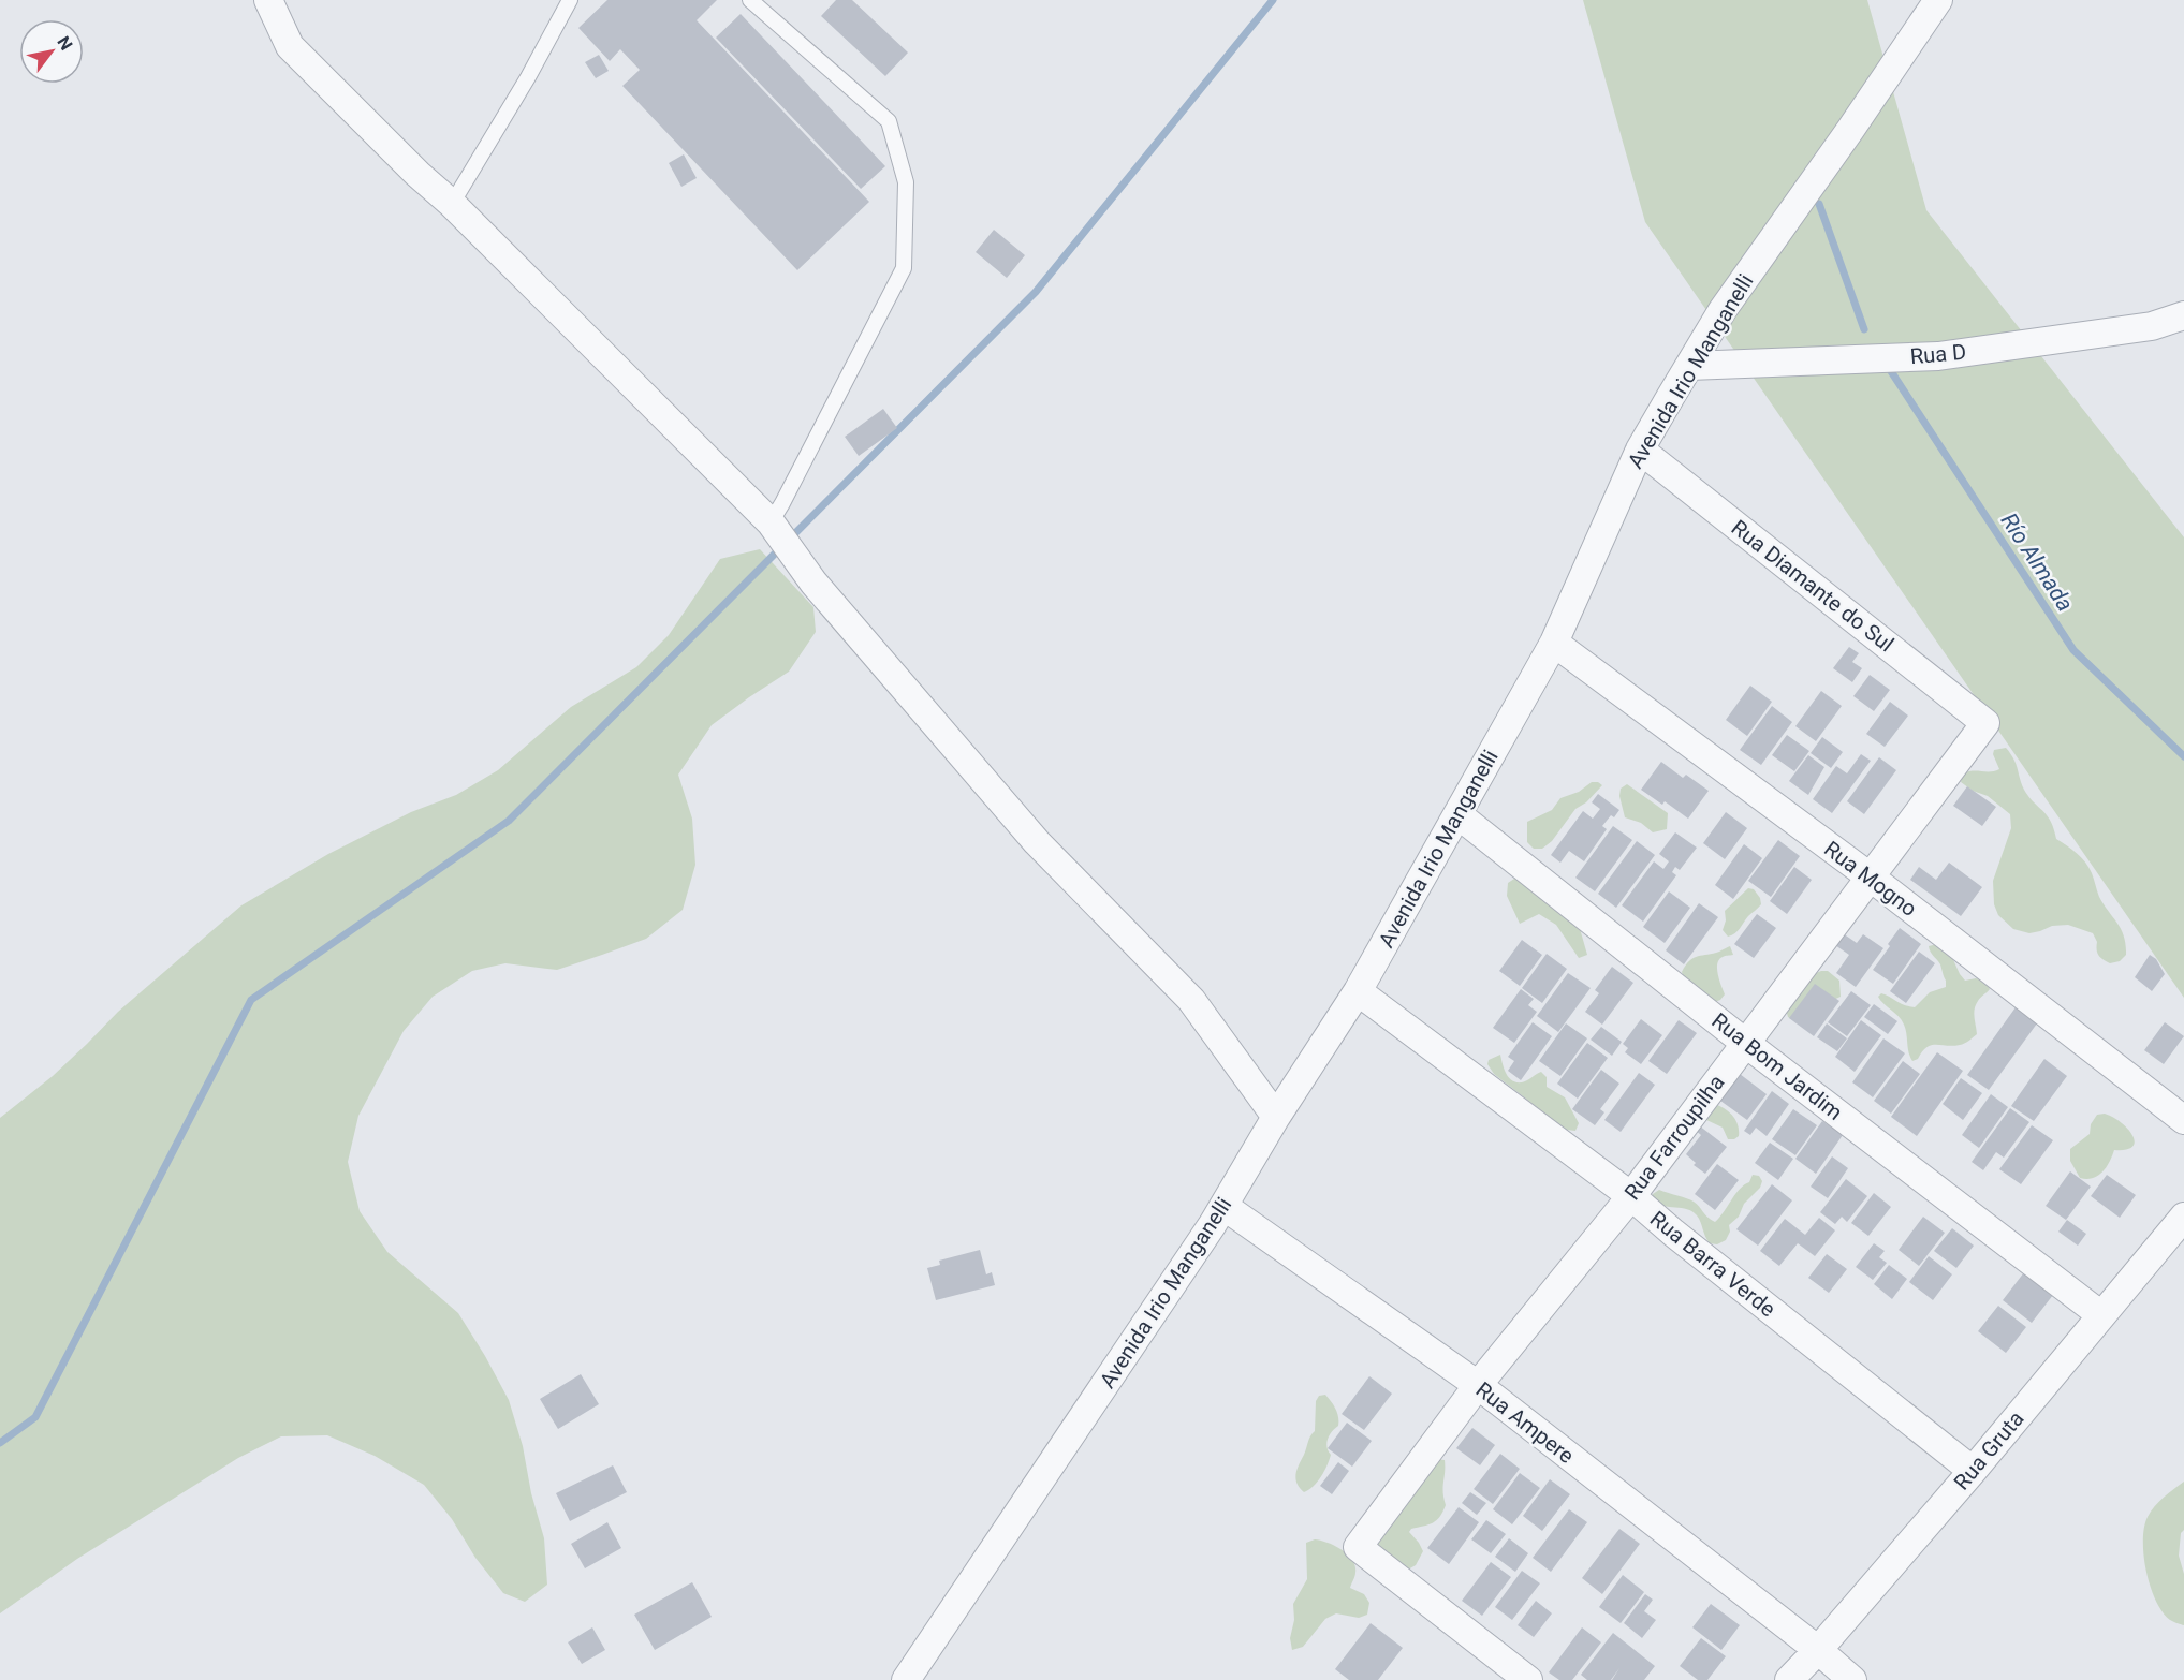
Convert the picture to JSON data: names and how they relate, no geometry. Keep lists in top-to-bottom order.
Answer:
{
  "streets": {
    "street": [
      "Rua D",
      "Avenida Irio Manganelli",
      "Rua Diamante do Sul",
      "Rua Mogno",
      "Rua Bom Jardim",
      "Rua Farroupilha",
      "Rua Barra Verde",
      "Rua Ampere",
      "Rua Gruta"
    ]
  },
  "crossings": [
    ["Rua D", "Avenida Irio Manganelli"],
    ["Avenida Irio Manganelli", "Rua Diamante do Sul"],
    ["Avenida Irio Manganelli", "Rua Mogno"],
    ["Avenida Irio Manganelli", "Rua Bom Jardim"],
    ["Avenida Irio Manganelli", "Rua Barra Verde"],
    ["Avenida Irio Manganelli", "Rua Ampere"],
    ["Rua Diamante do Sul", "Rua Farroupilha"],
    ["Rua Mogno", "Rua Farroupilha"],
    ["Rua Bom Jardim", "Rua Farroupilha"],
    ["Rua Bom Jardim", "Rua Gruta"],
    ["Rua Farroupilha", "Rua Barra Verde"],
    ["Rua Farroupilha", "Rua Ampere"],
    ["Rua Barra Verde", "Rua Gruta"],
    ["Rua Ampere", "Rua Gruta"]
  ],
  "water": ["Río Almada"],
  "north": "top right"
}
